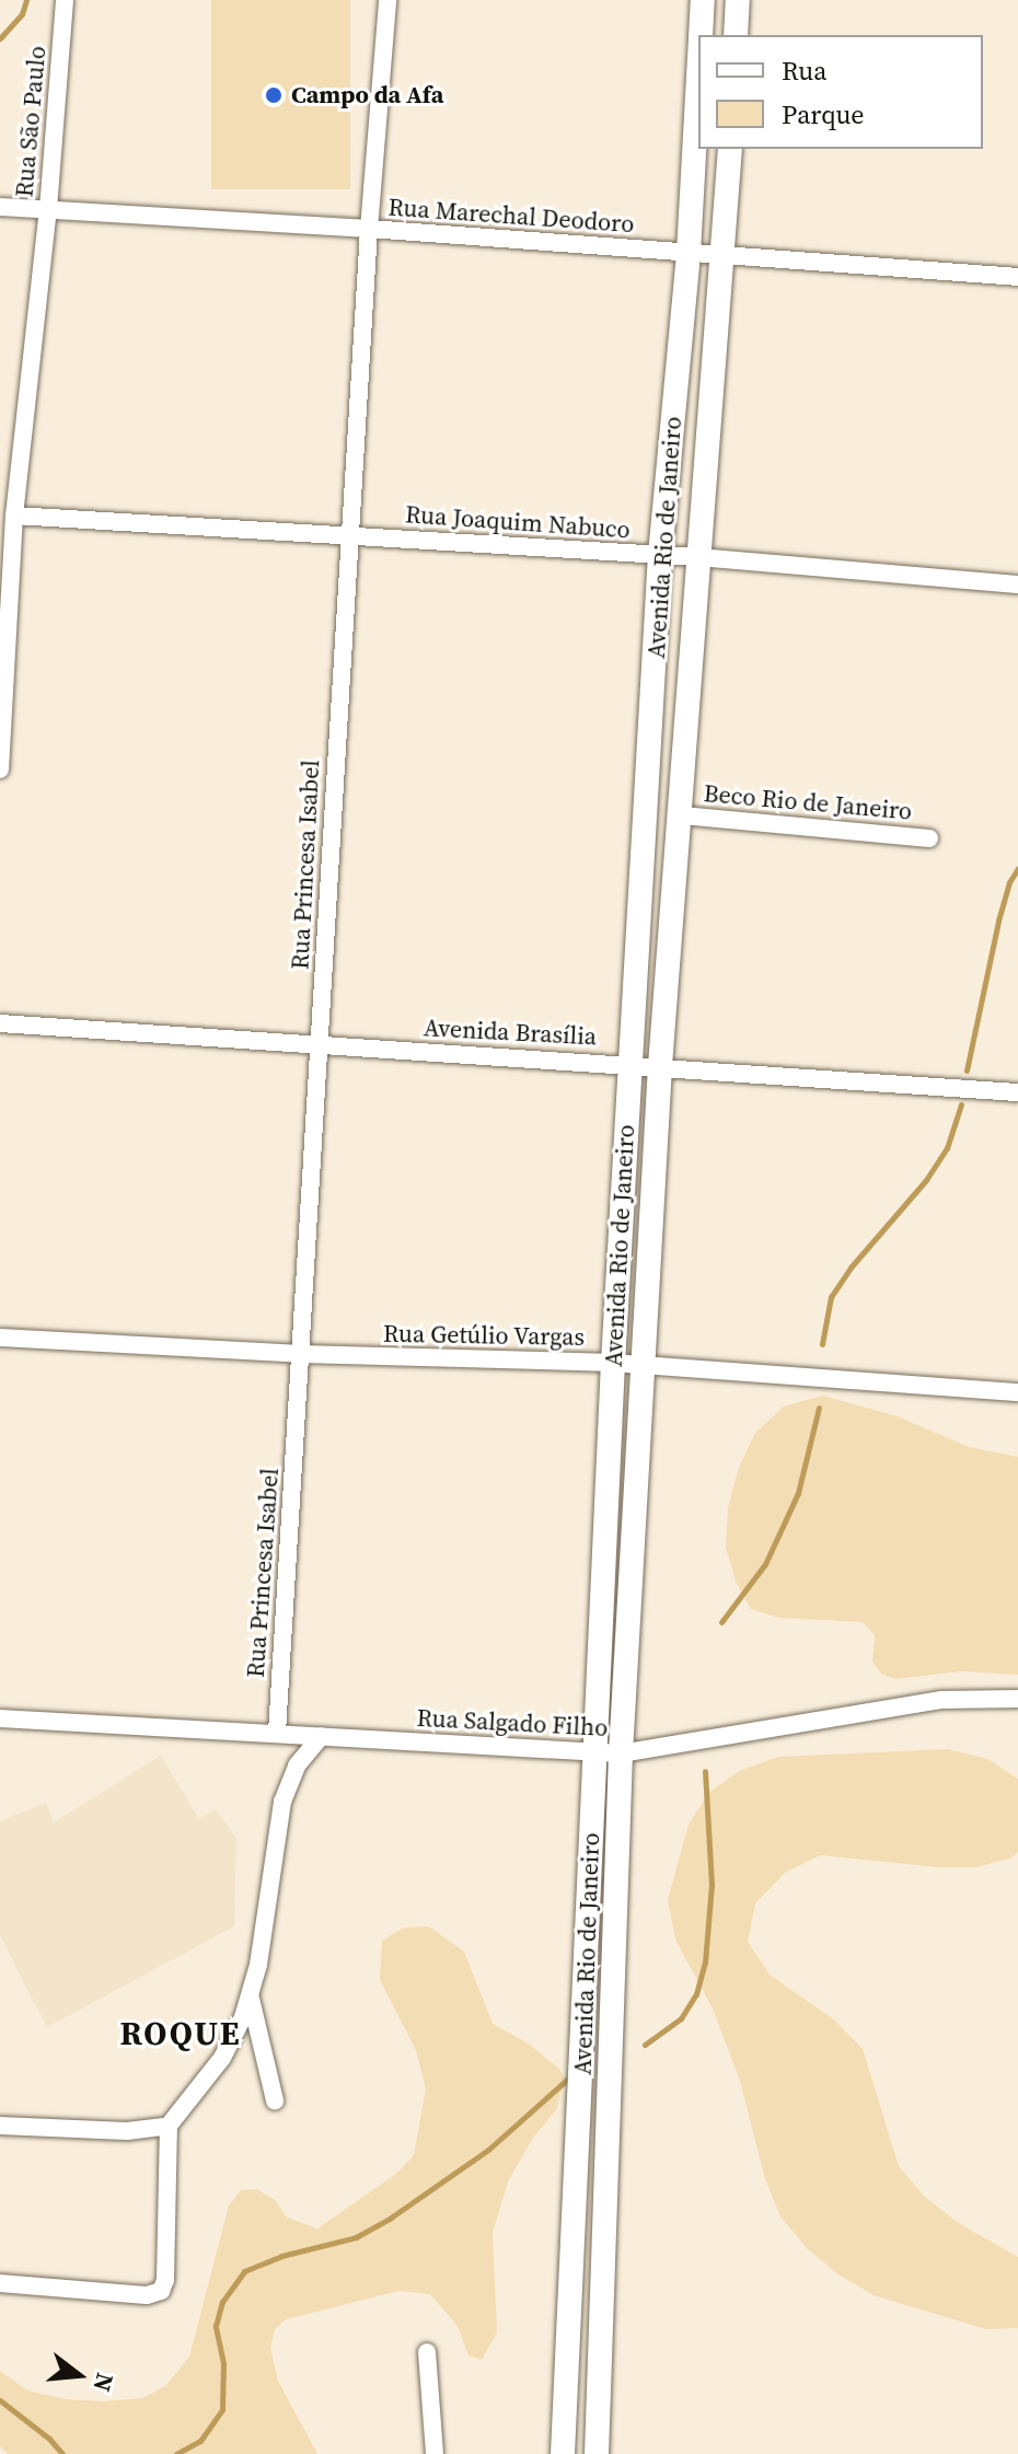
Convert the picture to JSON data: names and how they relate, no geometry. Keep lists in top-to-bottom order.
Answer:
{
  "streets": {
    "main road": ["Avenida Rio de Janeiro"],
    "street": [
      "Rua São Paulo",
      "Rua Marechal Deodoro",
      "Rua Joaquim Nabuco",
      "Beco Rio de Janeiro",
      "Rua Princesa Isabel",
      "Avenida Brasília",
      "Rua Getúlio Vargas",
      "Rua Salgado Filho"
    ]
  },
  "crossings": [
    ["Rua São Paulo", "Rua Marechal Deodoro"],
    ["Rua São Paulo", "Rua Joaquim Nabuco"],
    ["Rua Marechal Deodoro", "Avenida Rio de Janeiro"],
    ["Rua Marechal Deodoro", "Rua Princesa Isabel"],
    ["Rua Joaquim Nabuco", "Avenida Rio de Janeiro"],
    ["Rua Joaquim Nabuco", "Rua Princesa Isabel"],
    ["Avenida Rio de Janeiro", "Beco Rio de Janeiro"],
    ["Avenida Rio de Janeiro", "Avenida Brasília"],
    ["Avenida Rio de Janeiro", "Rua Getúlio Vargas"],
    ["Avenida Rio de Janeiro", "Rua Salgado Filho"],
    ["Rua Princesa Isabel", "Avenida Brasília"],
    ["Rua Princesa Isabel", "Rua Getúlio Vargas"],
    ["Rua Princesa Isabel", "Rua Salgado Filho"]
  ],
  "districts": ["ROQUE"],
  "places": ["Campo da Afa"],
  "legend": ["Rua", "Parque"],
  "north": "right"
}
